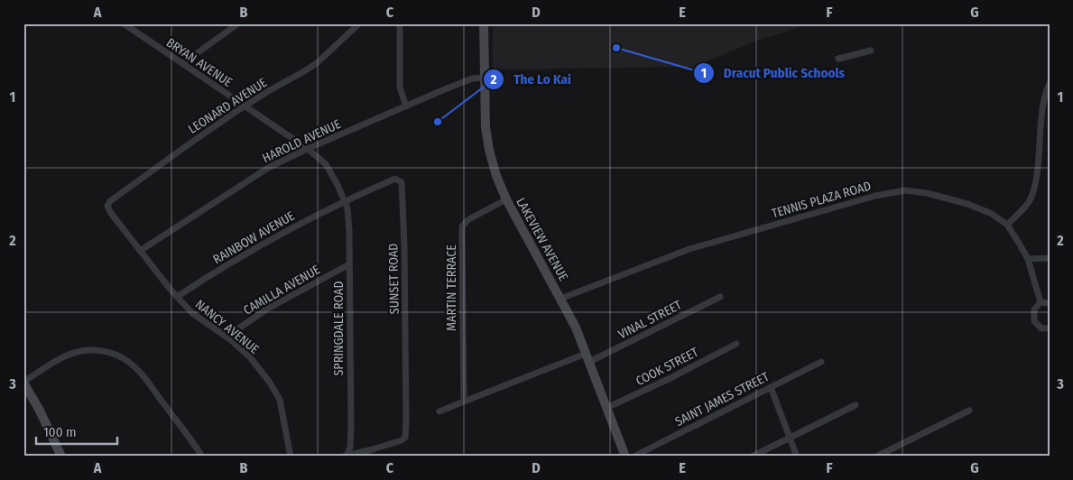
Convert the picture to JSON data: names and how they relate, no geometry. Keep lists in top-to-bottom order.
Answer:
{
  "streets": {
    "main road": ["LAKEVIEW AVENUE"],
    "street": [
      "BRYAN AVENUE",
      "LEONARD AVENUE",
      "HAROLD AVENUE",
      "TENNIS PLAZA ROAD",
      "RAINBOW AVENUE",
      "SUNSET ROAD",
      "MARTIN TERRACE",
      "CAMILLA AVENUE",
      "VINAL STREET",
      "NANCY AVENUE",
      "SPRINGDALE ROAD",
      "COOK STREET",
      "SAINT JAMES STREET"
    ]
  },
  "crossings": [
    ["BRYAN AVENUE", "LEONARD AVENUE"],
    ["BRYAN AVENUE", "HAROLD AVENUE"],
    ["BRYAN AVENUE", "SPRINGDALE ROAD"],
    ["LEONARD AVENUE", "NANCY AVENUE"],
    ["HAROLD AVENUE", "LAKEVIEW AVENUE"],
    ["HAROLD AVENUE", "NANCY AVENUE"],
    ["HAROLD AVENUE", "SPRINGDALE ROAD"],
    ["TENNIS PLAZA ROAD", "LAKEVIEW AVENUE"],
    ["RAINBOW AVENUE", "SUNSET ROAD"],
    ["RAINBOW AVENUE", "NANCY AVENUE"],
    ["RAINBOW AVENUE", "SPRINGDALE ROAD"],
    ["LAKEVIEW AVENUE", "MARTIN TERRACE"],
    ["LAKEVIEW AVENUE", "VINAL STREET"],
    ["LAKEVIEW AVENUE", "COOK STREET"],
    ["SUNSET ROAD", "SPRINGDALE ROAD"],
    ["CAMILLA AVENUE", "NANCY AVENUE"],
    ["CAMILLA AVENUE", "SPRINGDALE ROAD"]
  ],
  "places": ["Dracut Public Schools", "The Lo Kai"],
  "scale_bar": "100 m",
  "grid": {
    "columns": [
      "A",
      "B",
      "C",
      "D",
      "E",
      "F",
      "G"
    ],
    "rows": ["1", "2", "3"]
  }
}
